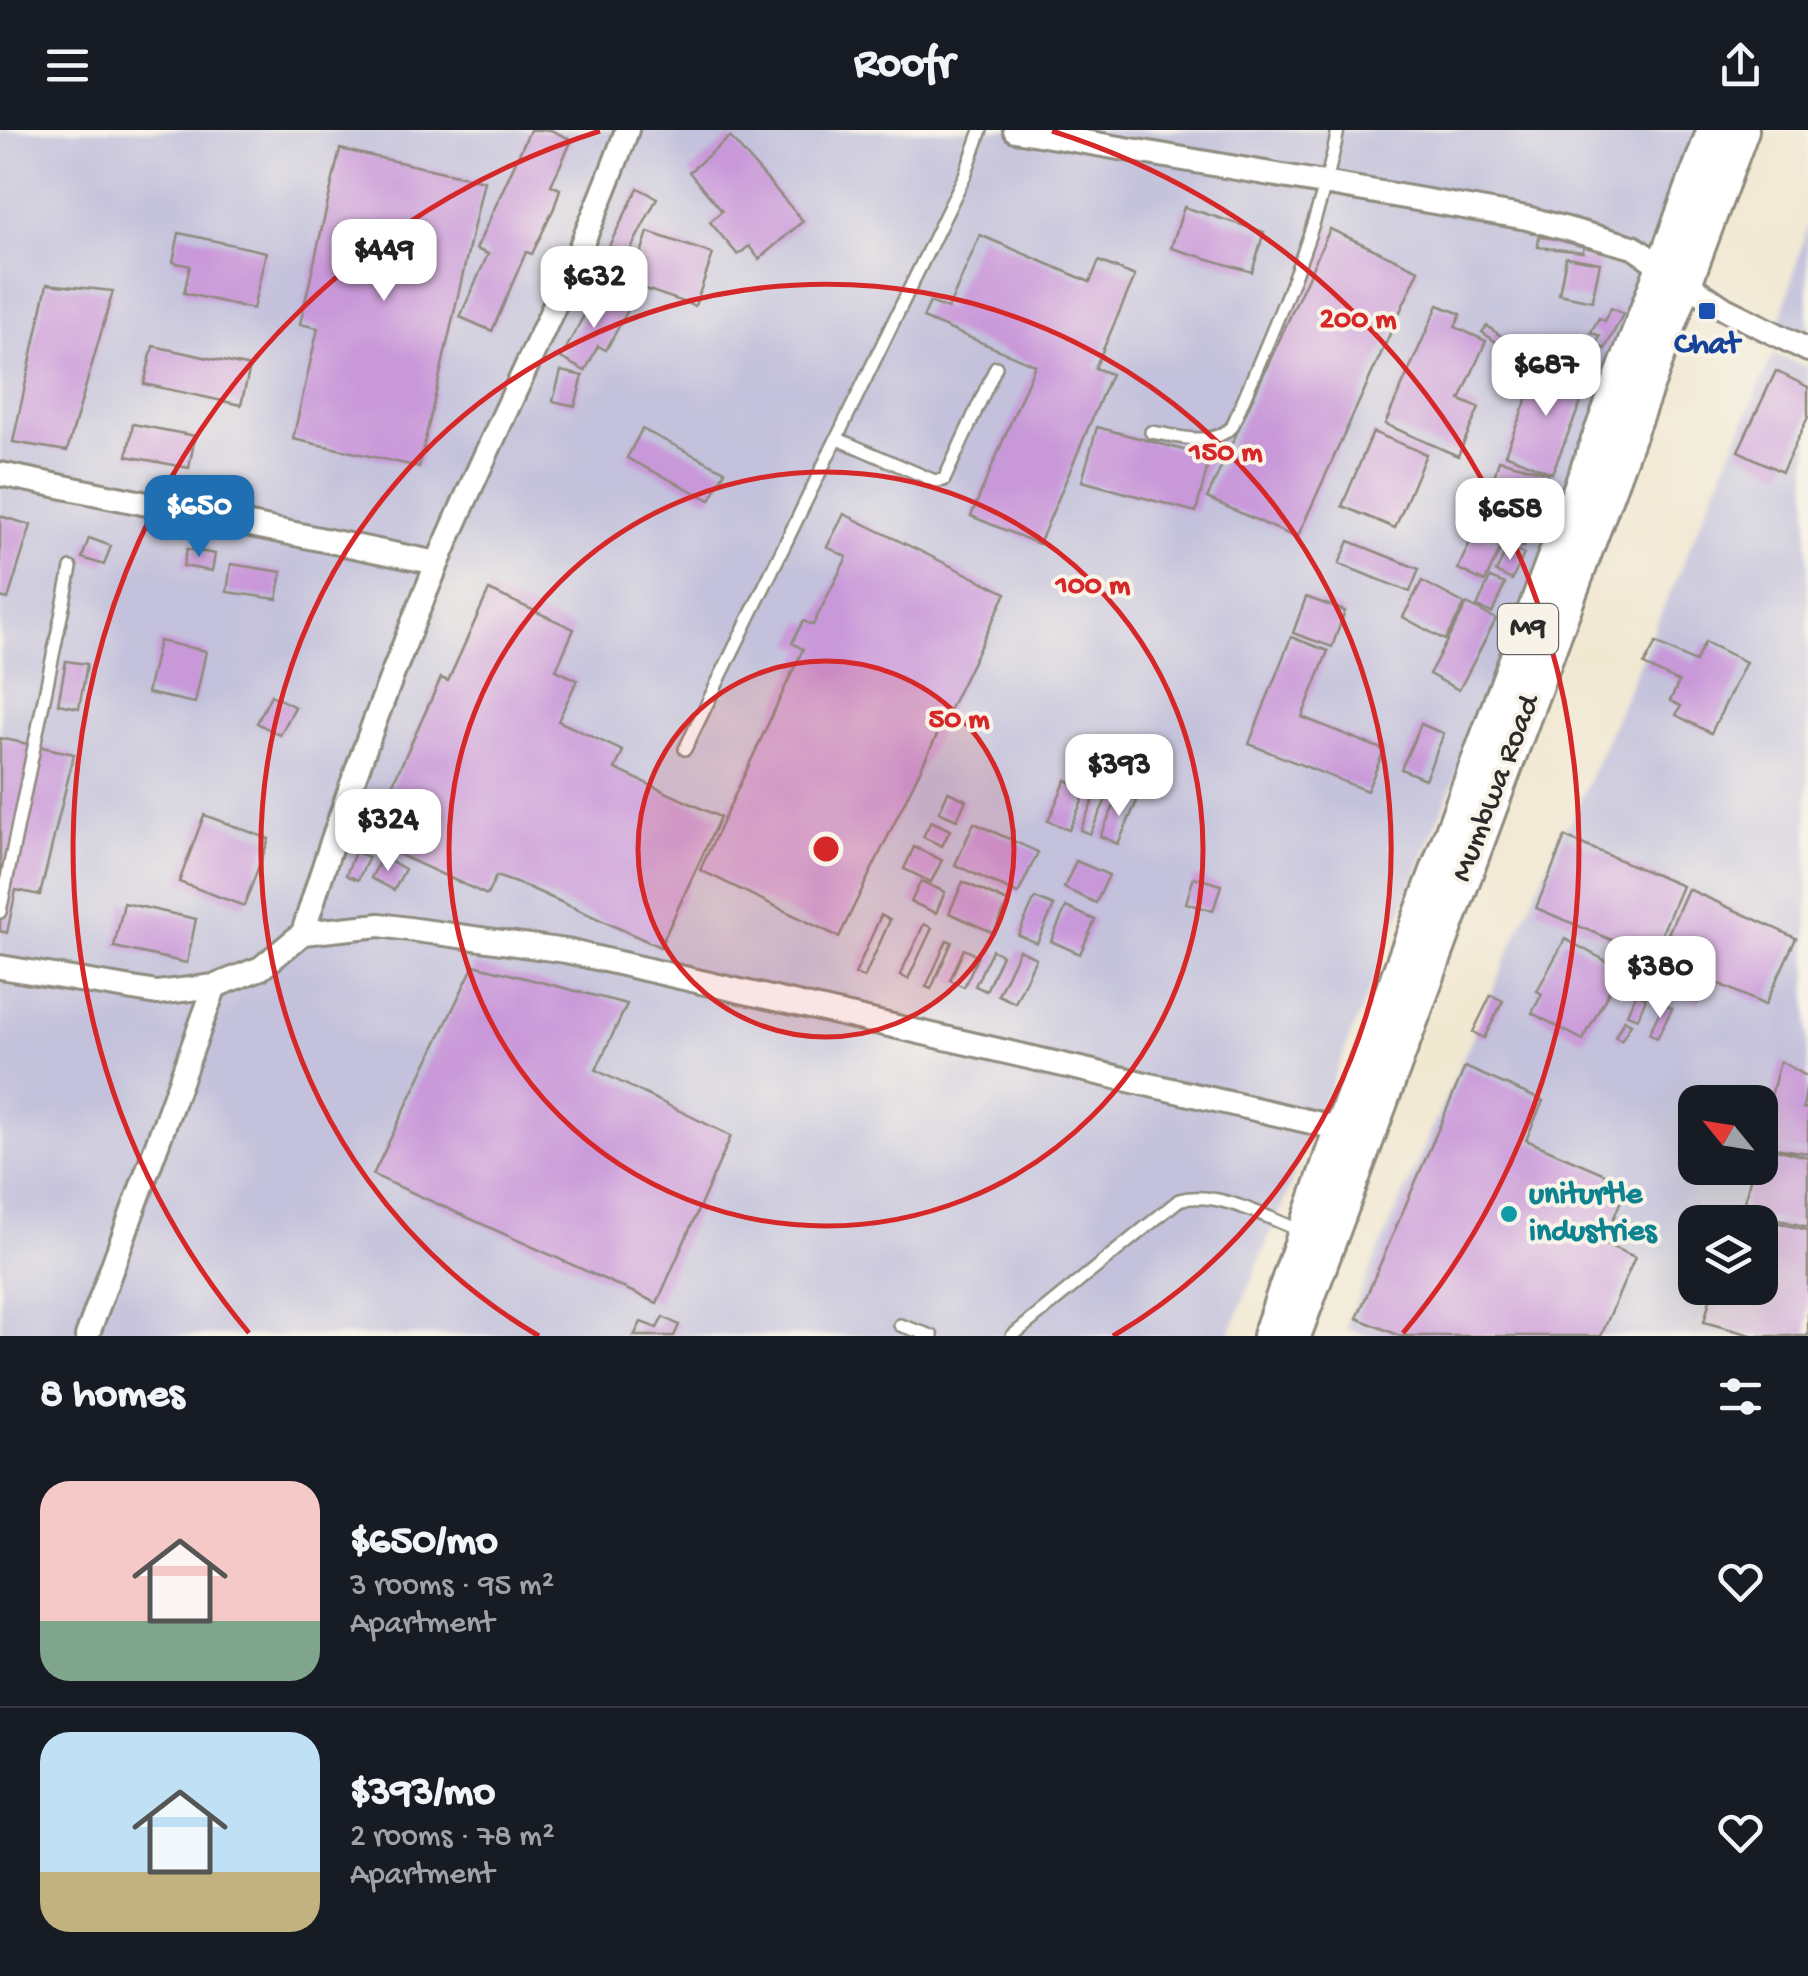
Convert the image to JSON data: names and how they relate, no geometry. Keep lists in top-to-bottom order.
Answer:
{
  "streets": {
    "main road": ["M9", "Mumbwa Road"]
  },
  "places": {
    "transit": ["Chat"],
    "other": ["uniturtle industries"]
  },
  "north": "top left",
  "page": {
    "header": "Roofr",
    "price": [
      "$449",
      "$632",
      "$687",
      "$650",
      "$658",
      "$393",
      "$324",
      "$380"
    ],
    "heading": "8 homes",
    "list": [
      {
        "name": "$650/mo",
        "note": "3 rooms · 95 m² · Apartment"
      },
      {
        "name": "$393/mo",
        "note": "2 rooms · 78 m² · Apartment"
      }
    ]
  },
  "rings": [
    "200 m",
    "150 m",
    "100 m",
    "50 m"
  ]
}
